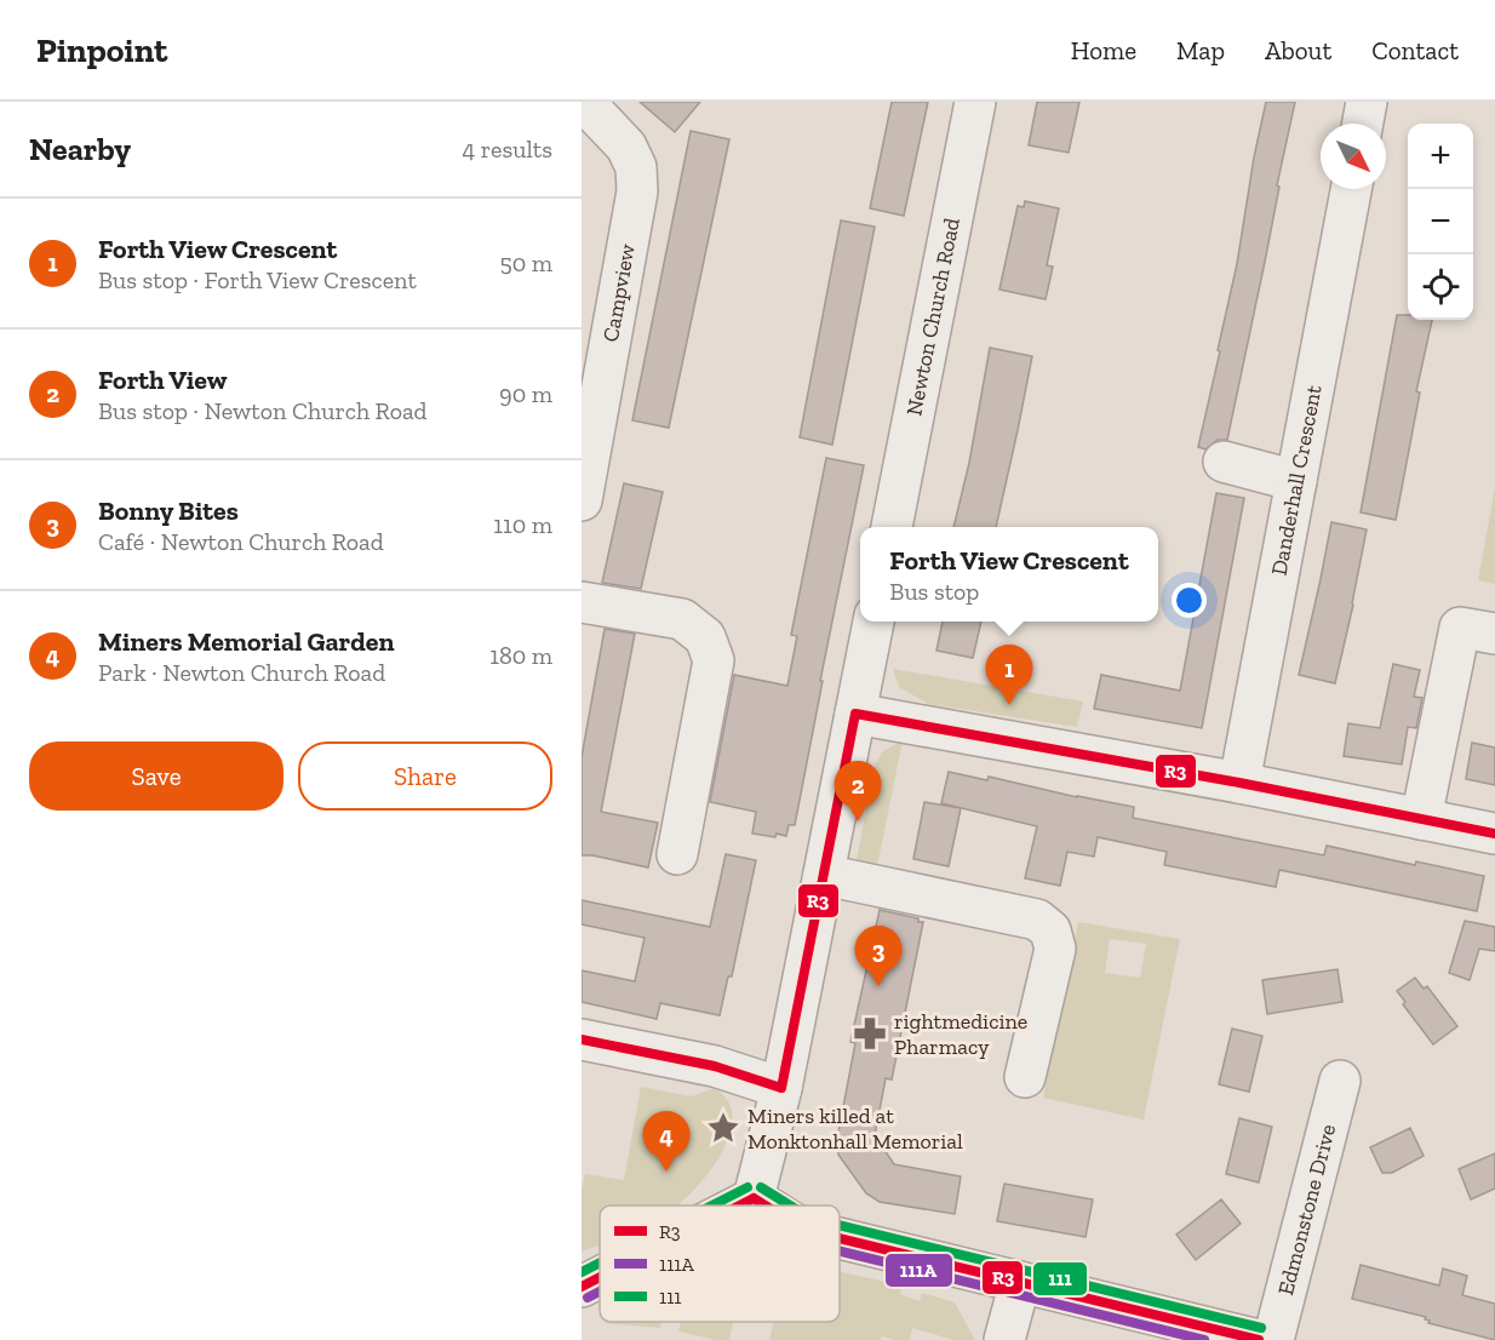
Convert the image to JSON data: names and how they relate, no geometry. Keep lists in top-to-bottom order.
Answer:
{
  "streets": {
    "street": [
      "Campview",
      "Newton Church Road",
      "Danderhall Crescent",
      "Edmonstone Drive"
    ]
  },
  "places": {
    "pharmacy": ["rightmedicine Pharmacy"],
    "place": ["Miners killed at Monktonhall Memorial"]
  },
  "lines": ["transit line R3", "transit line 111", "transit line 111A"],
  "legend": ["R3", "111A", "111"],
  "north": "bottom right",
  "page": {
    "header": "Pinpoint",
    "nav": [
      "Home",
      "Map",
      "About",
      "Contact"
    ],
    "heading": ["Nearby", "4 results"],
    "map_buttons": ["+", "−"],
    "list": [
      {
        "mark": "1",
        "name": "Forth View Crescent",
        "note": "Bus stop · Forth View Crescent",
        "value": "50 m"
      },
      {
        "mark": "2",
        "name": "Forth View",
        "note": "Bus stop · Newton Church Road",
        "value": "90 m"
      },
      {
        "mark": "3",
        "name": "Bonny Bites",
        "note": "Café · Newton Church Road",
        "value": "110 m"
      },
      {
        "mark": "4",
        "name": "Miners Memorial Garden",
        "note": "Park · Newton Church Road",
        "value": "180 m"
      }
    ],
    "popup": ["Forth View Crescent", "Bus stop"],
    "pins": [
      "1",
      "2",
      "3",
      "4"
    ],
    "buttons": ["Save", "Share"]
  }
}
